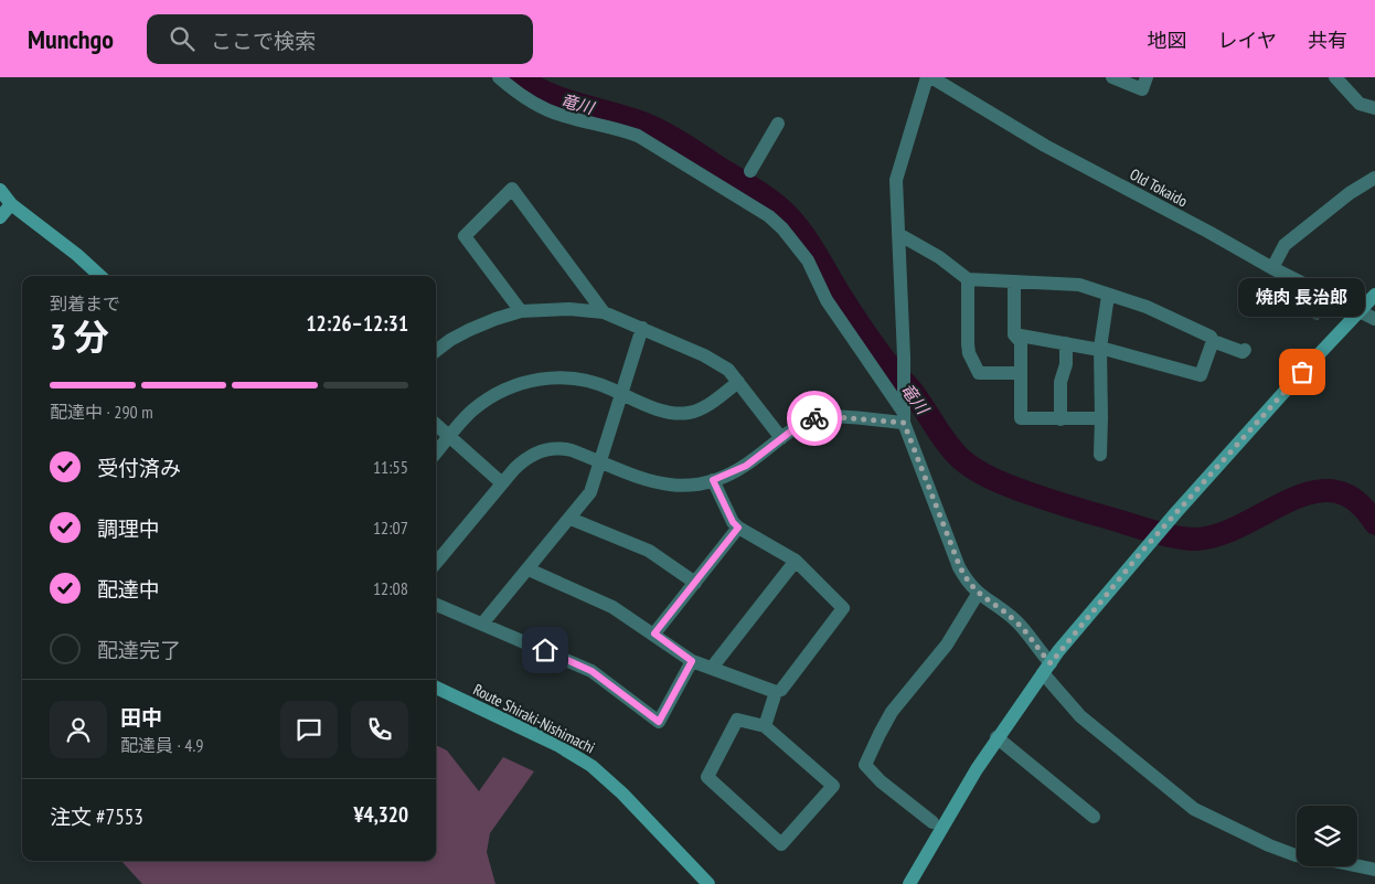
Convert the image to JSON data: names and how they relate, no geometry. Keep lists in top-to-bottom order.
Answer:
{
  "streets": {
    "street": ["Old Tokaido", "Route Shiraki-Nishimachi"]
  },
  "water": ["竜川"],
  "places": ["焼肉 長治郎"],
  "page": {
    "header": "Munchgo",
    "search": "ここで検索",
    "nav": ["地図", "レイヤ", "共有"],
    "heading": ["3 分", "到着まで", "12:26–12:31"],
    "panel": [
      "田中",
      "配達員 · 4.9",
      "注文 #7553",
      "¥4,320"
    ],
    "bubble": "焼肉 長治郎",
    "bar": "配達中 · 290 m",
    "list": [
      ["受付済み", "11:55"],
      ["調理中", "12:07"],
      ["配達中", "12:08"],
      "配達完了"
    ]
  }
}
